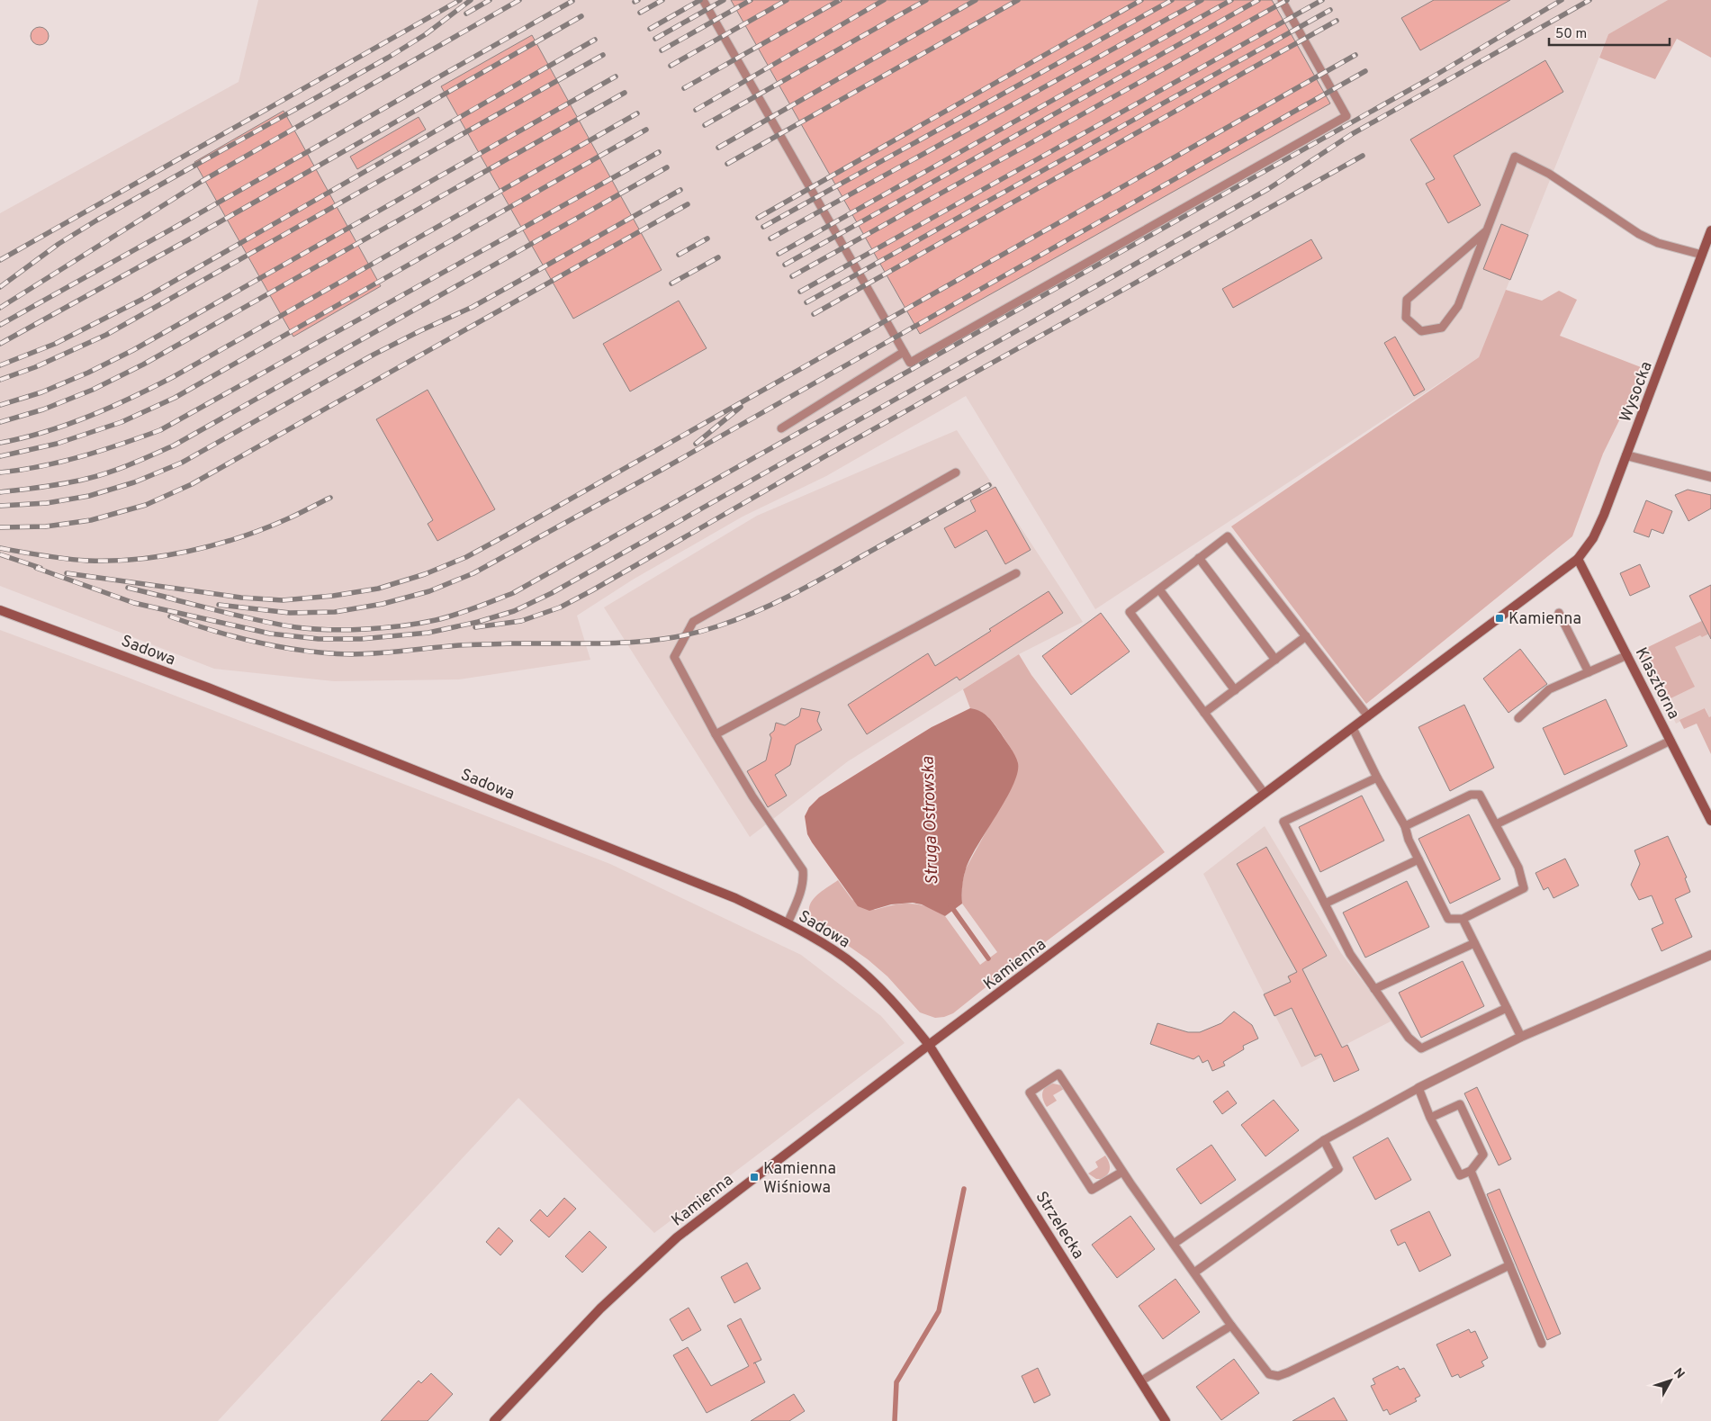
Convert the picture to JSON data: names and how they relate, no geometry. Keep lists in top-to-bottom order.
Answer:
{
  "streets": {
    "street": [
      "Wysocka",
      "Sadowa",
      "Klasztorna",
      "Kamienna",
      "Strzelecka"
    ]
  },
  "crossings": [
    ["Wysocka", "Klasztorna"],
    ["Wysocka", "Kamienna"],
    ["Sadowa", "Kamienna"],
    ["Sadowa", "Strzelecka"],
    ["Klasztorna", "Kamienna"],
    ["Kamienna", "Strzelecka"]
  ],
  "water": ["Struga Ostrowska"],
  "places": {
    "transit": ["Kamienna", "Kamienna Wiśniowa"]
  },
  "scale_bar": "50 m",
  "north": "top right"
}
